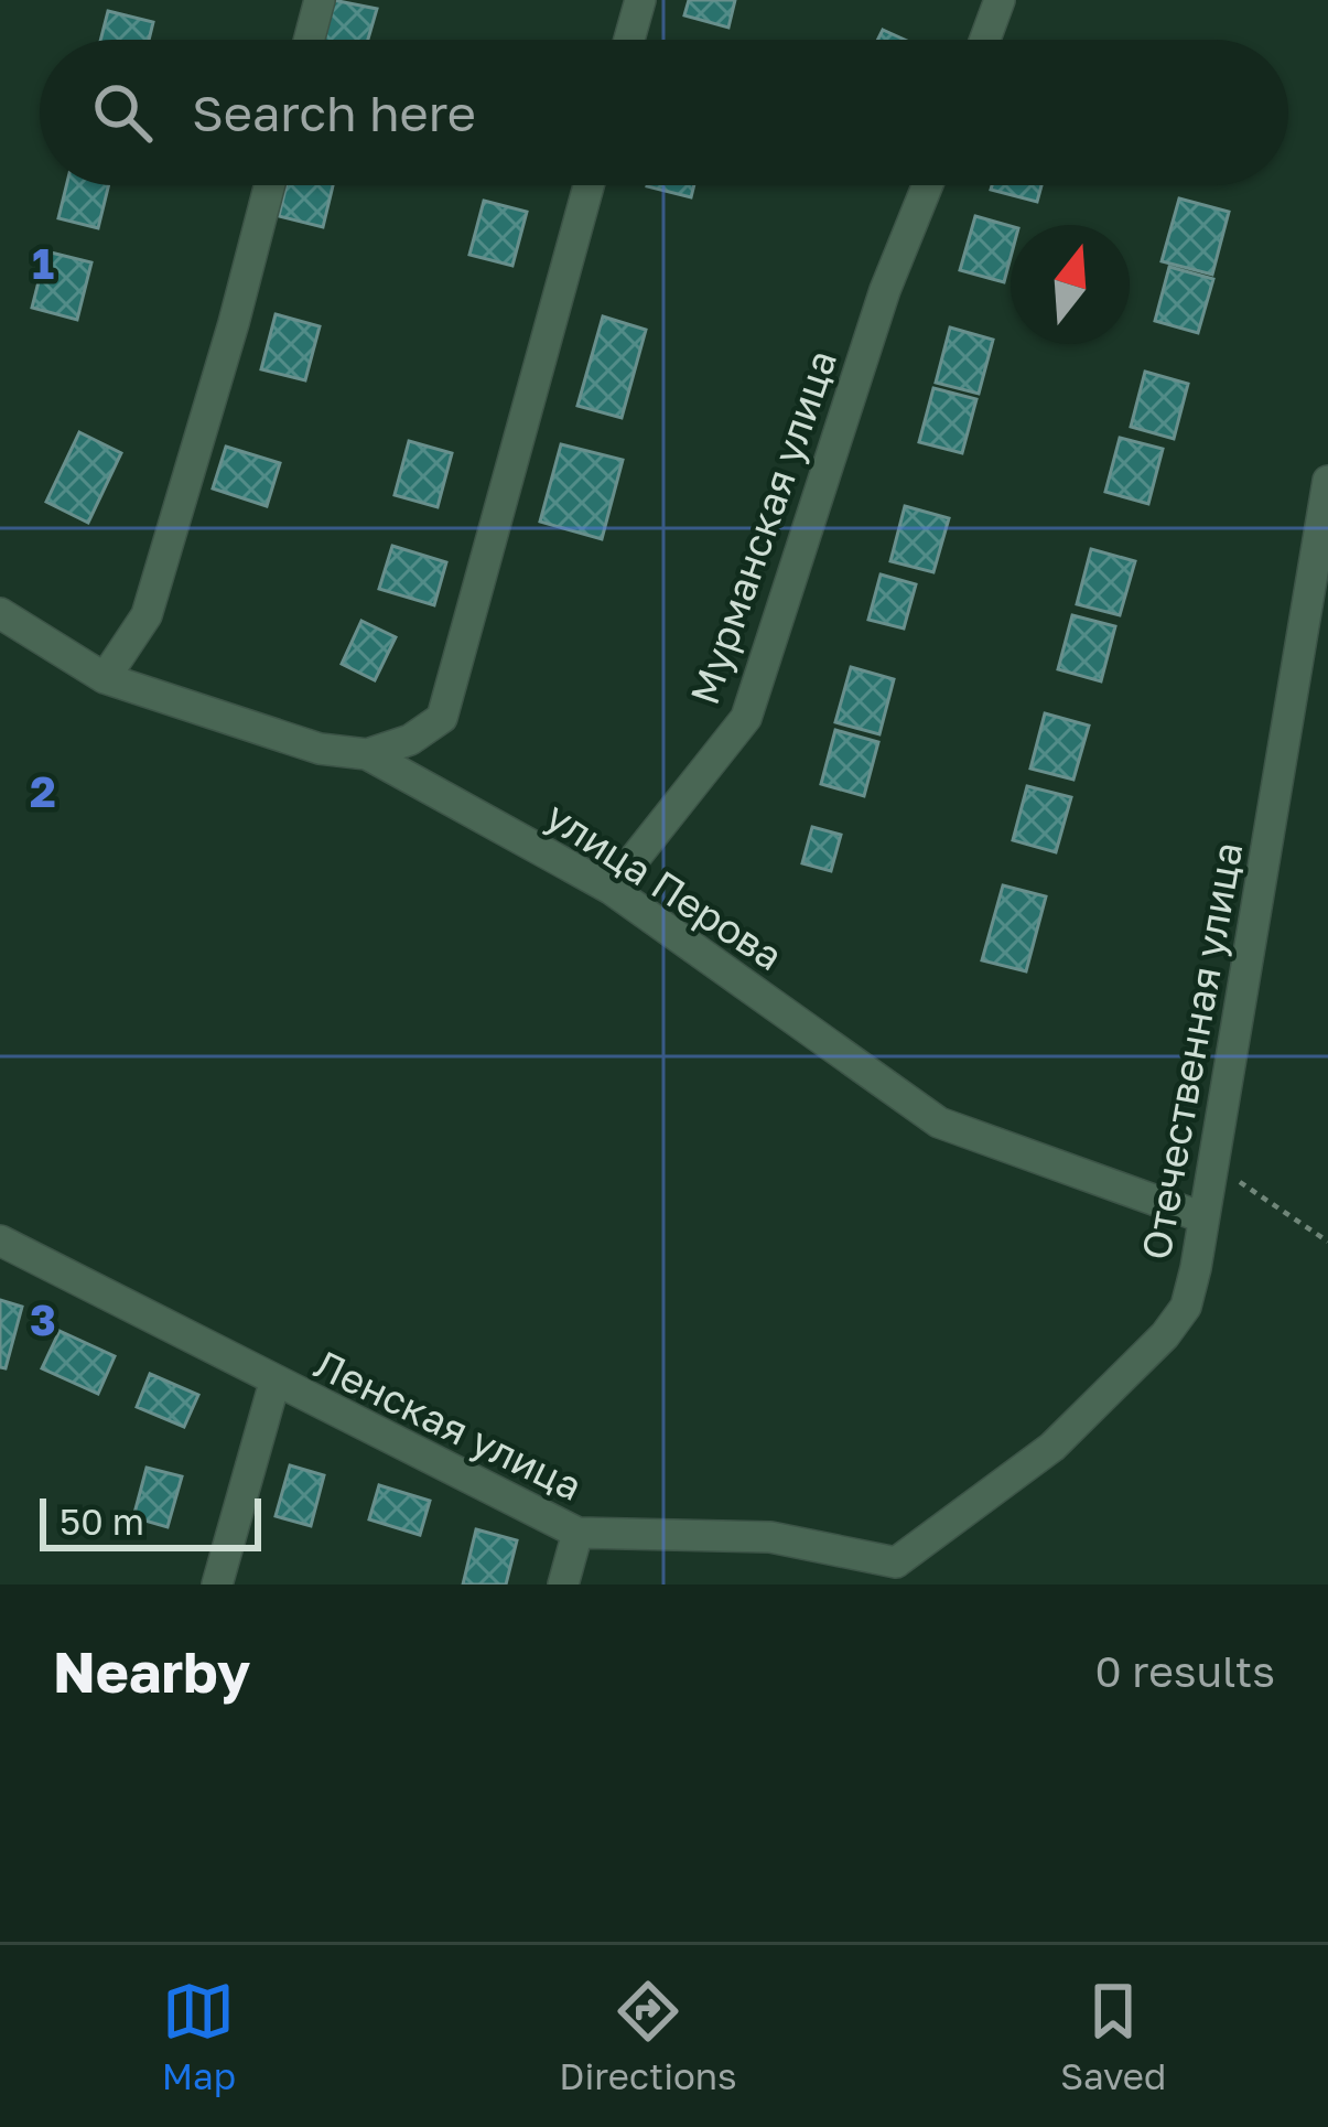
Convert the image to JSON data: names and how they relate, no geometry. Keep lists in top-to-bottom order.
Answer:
{
  "streets": {
    "street": [
      "Мурманская улица",
      "улица Перова",
      "Отечественная улица",
      "Ленская улица"
    ]
  },
  "crossings": [
    ["Мурманская улица", "улица Перова"],
    ["улица Перова", "Отечественная улица"],
    ["Отечественная улица", "Ленская улица"]
  ],
  "scale_bar": "50 m",
  "north": "top",
  "page": {
    "search": "Search here",
    "scale": "50 m",
    "heading": ["Nearby", "0 results"],
    "nav": ["Map", "Directions", "Saved"]
  },
  "grid": {
    "rows": ["1", "2", "3"]
  }
}
